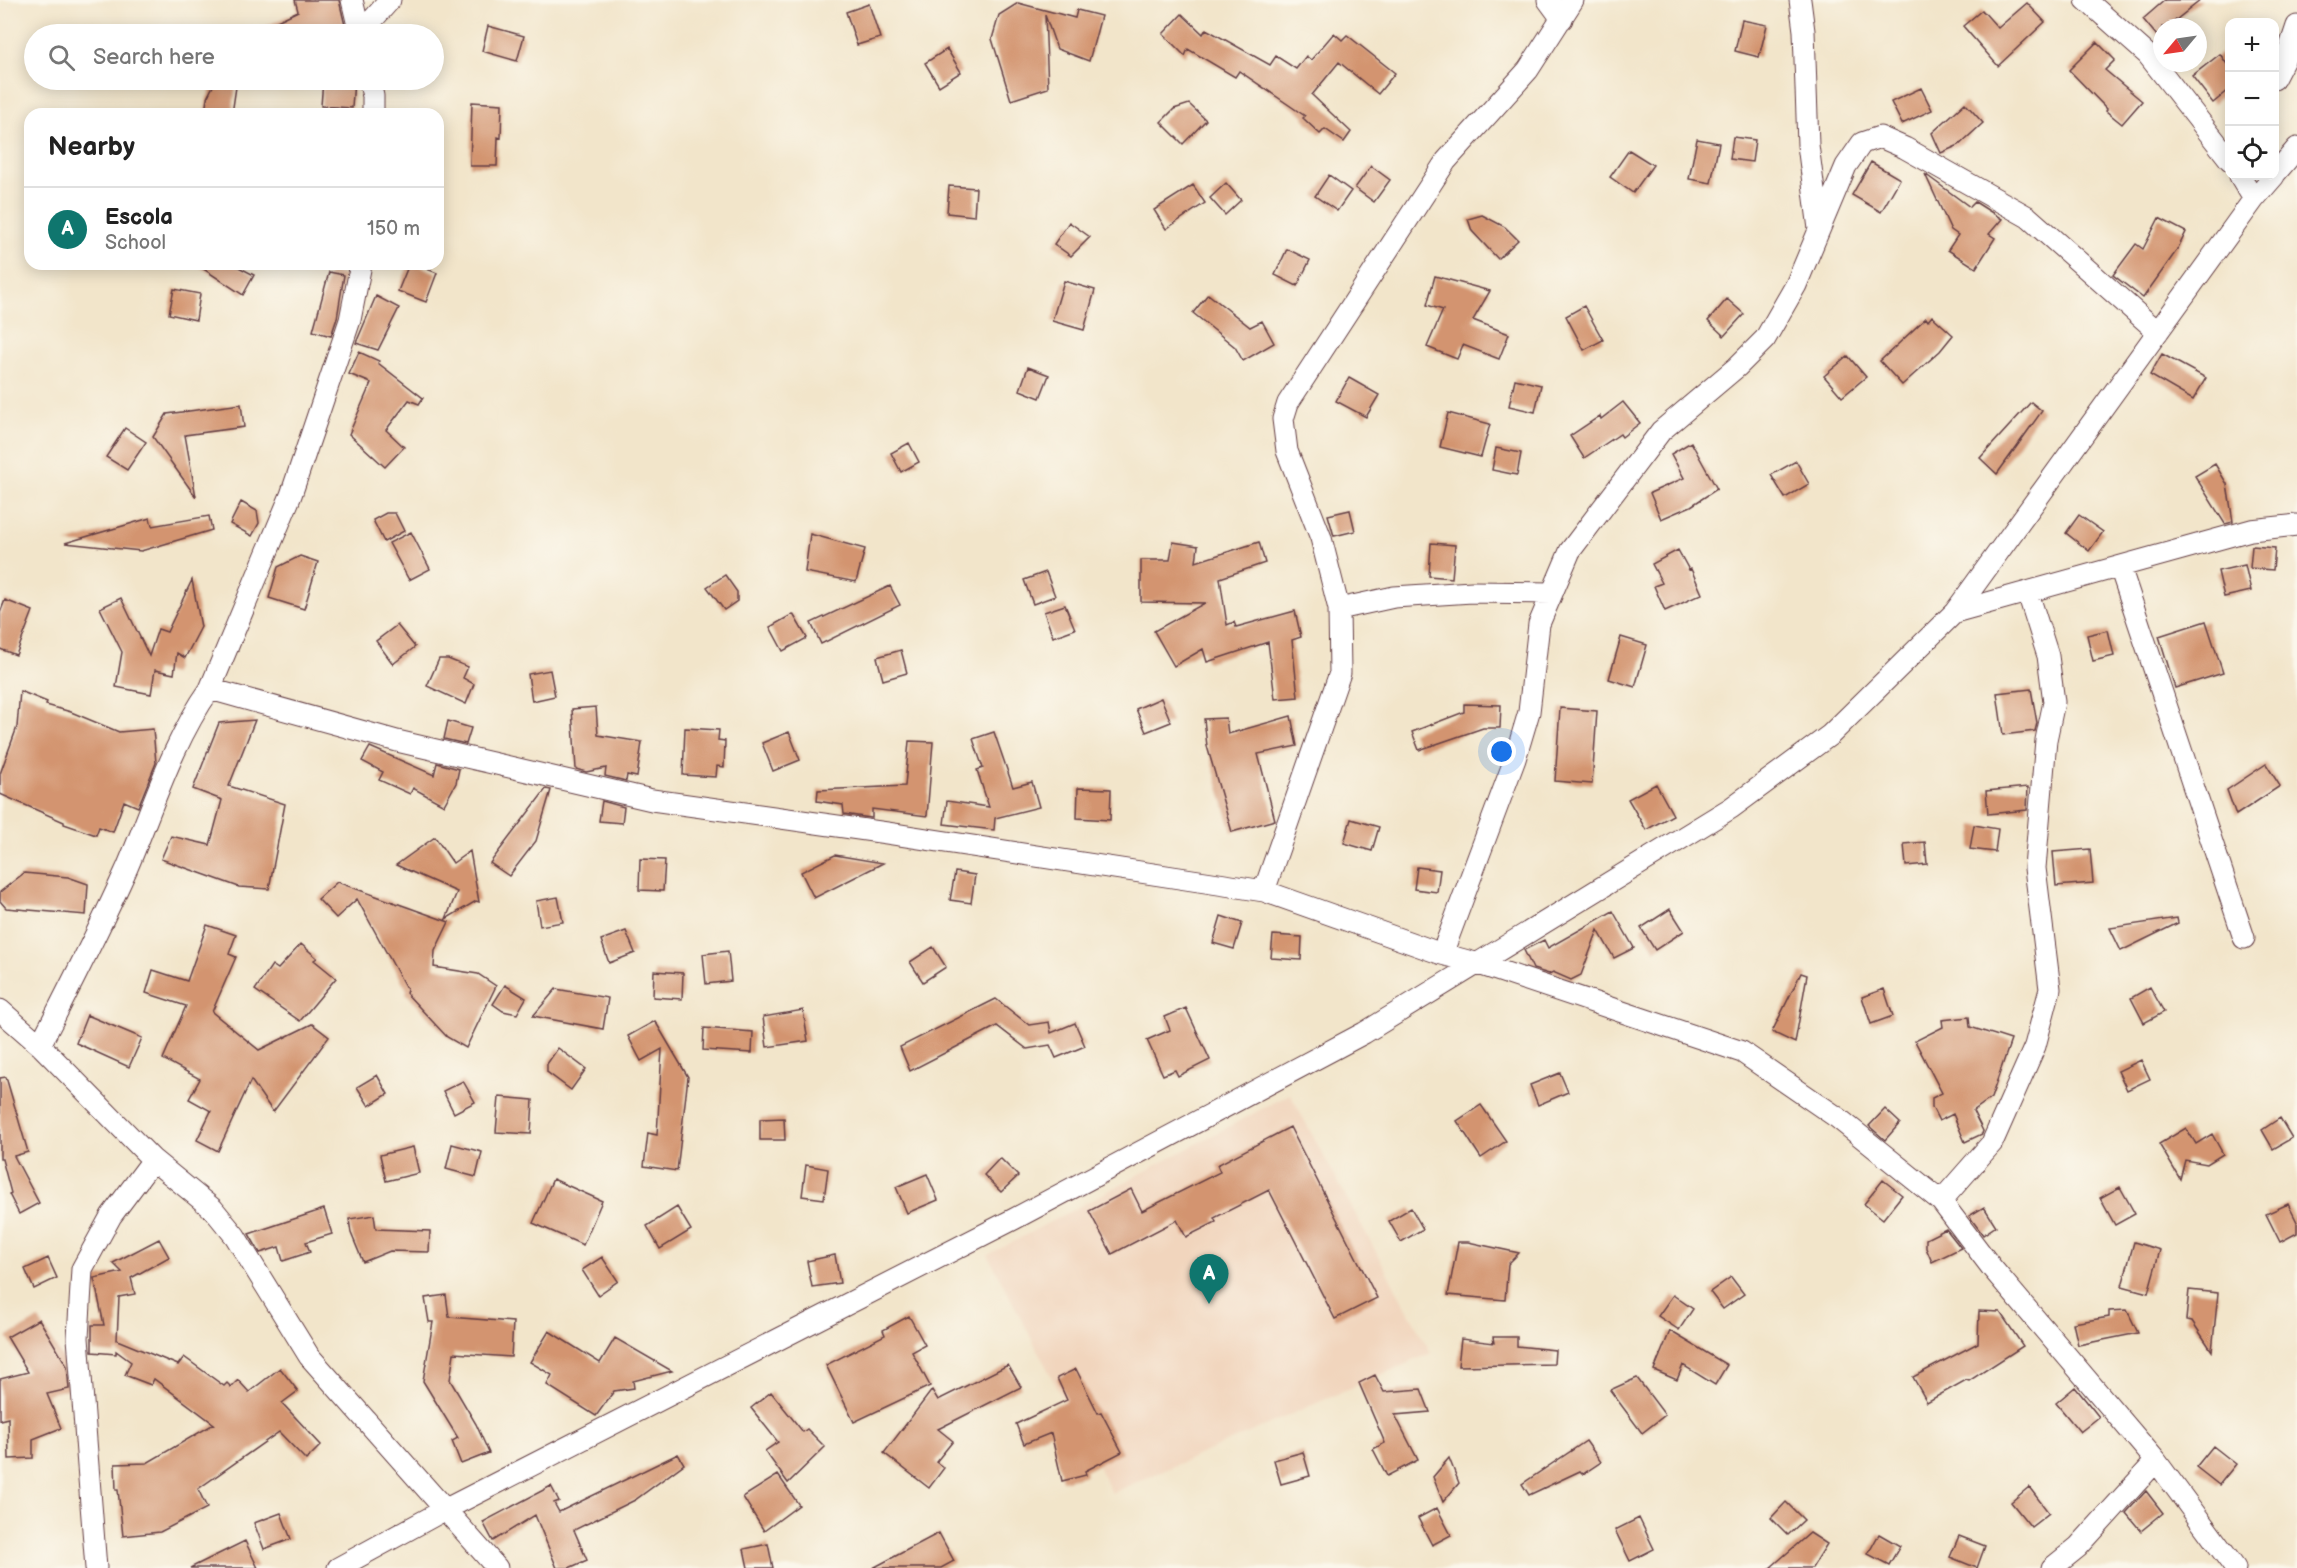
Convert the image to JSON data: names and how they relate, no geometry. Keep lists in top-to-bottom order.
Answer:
{
  "north": "bottom left",
  "page": {
    "map_buttons": ["+", "−"],
    "search": "Search here",
    "heading": "Nearby",
    "list": [
      {
        "mark": "A",
        "name": "Escola",
        "note": "School",
        "value": "150 m"
      }
    ],
    "pins": "A"
  }
}
